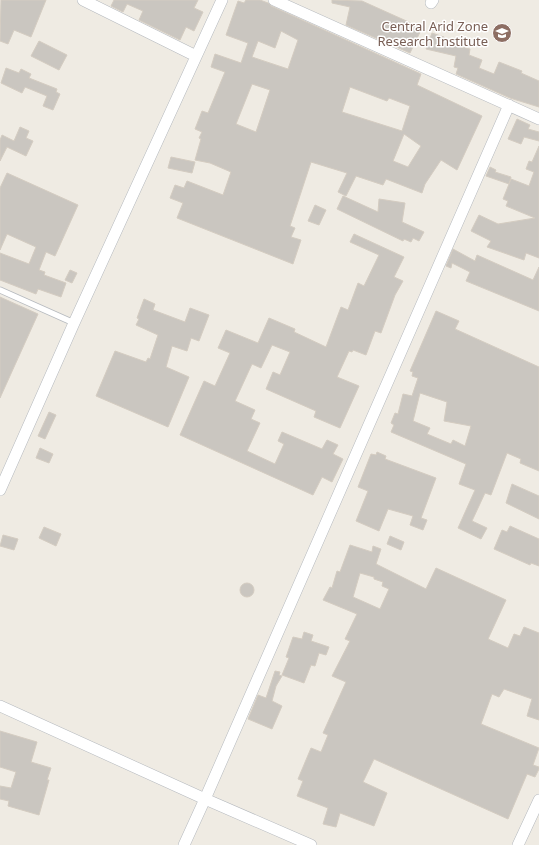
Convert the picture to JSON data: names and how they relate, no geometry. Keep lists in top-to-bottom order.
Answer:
{
  "places": {
    "school or university": ["Central Arid Zone Research Institute"]
  }
}
